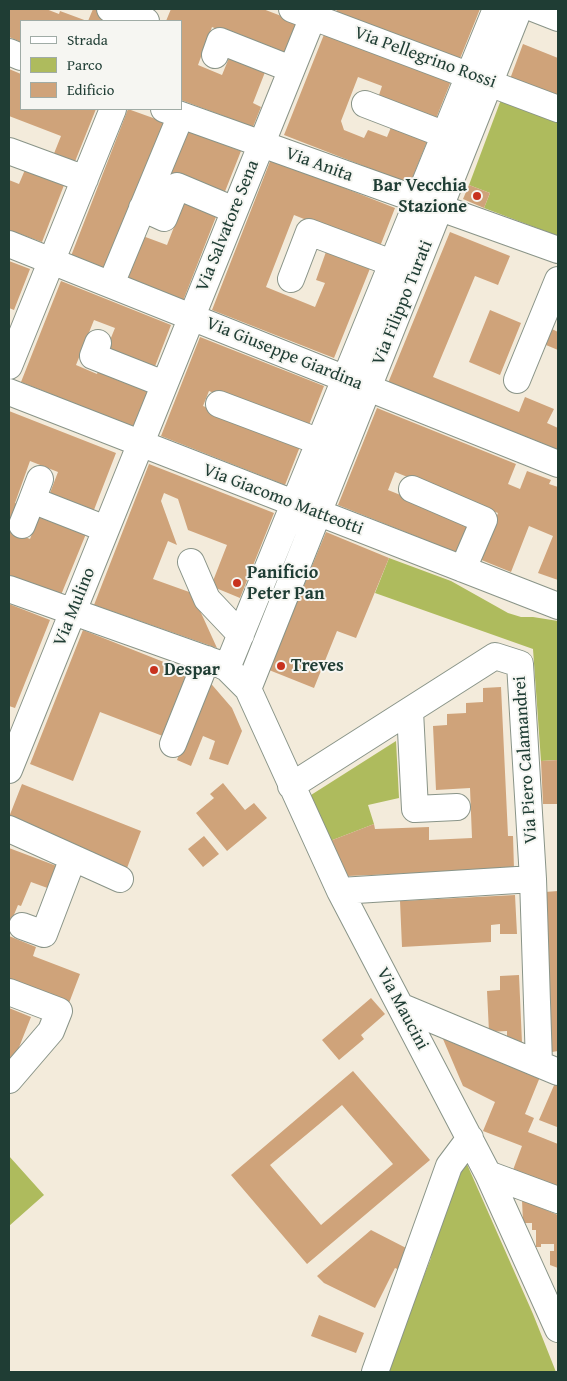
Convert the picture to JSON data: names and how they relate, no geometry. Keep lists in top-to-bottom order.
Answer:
{
  "streets": {
    "street": [
      "Via Pellegrino Rossi",
      "Via Anita",
      "Via Salvatore Sena",
      "Via Filippo Turati",
      "Via Giuseppe Giardina",
      "Via Giacomo Matteotti",
      "Via Mulino",
      "Via Piero Calamandrei",
      "Via Maucini"
    ]
  },
  "crossings": [
    ["Via Pellegrino Rossi", "Via Salvatore Sena"],
    ["Via Pellegrino Rossi", "Via Filippo Turati"],
    ["Via Anita", "Via Salvatore Sena"],
    ["Via Anita", "Via Filippo Turati"],
    ["Via Salvatore Sena", "Via Giuseppe Giardina"],
    ["Via Salvatore Sena", "Via Giacomo Matteotti"],
    ["Via Salvatore Sena", "Via Mulino"],
    ["Via Filippo Turati", "Via Giuseppe Giardina"],
    ["Via Filippo Turati", "Via Giacomo Matteotti"],
    ["Via Filippo Turati", "Via Maucini"],
    ["Via Giacomo Matteotti", "Via Mulino"],
    ["Via Piero Calamandrei", "Via Maucini"]
  ],
  "places": [
    "Bar Vecchia Stazione",
    "Panificio Peter Pan",
    "Treves",
    "Despar"
  ],
  "legend": ["Strada", "Parco", "Edificio"]
}
